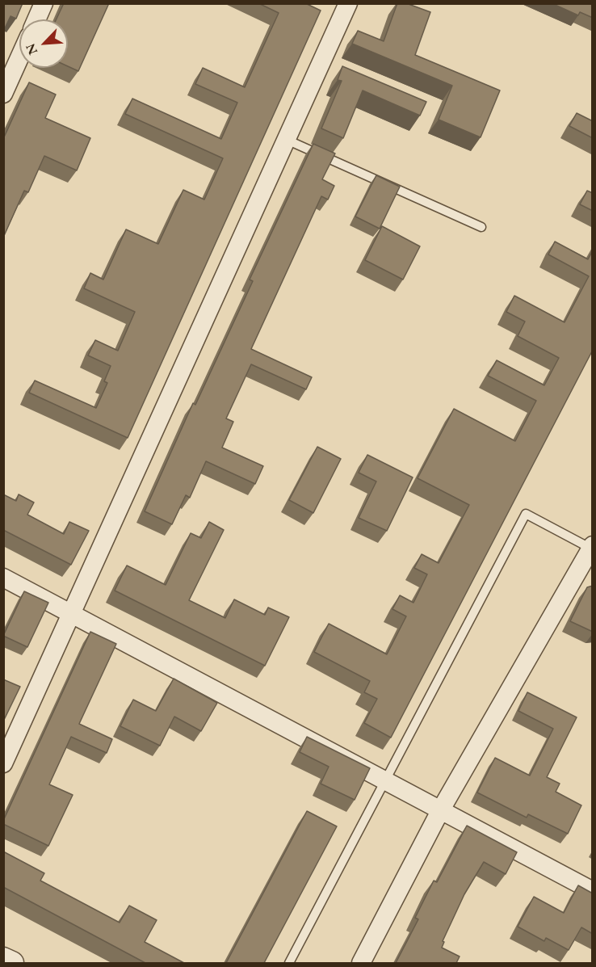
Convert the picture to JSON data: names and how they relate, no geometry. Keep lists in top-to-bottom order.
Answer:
{
  "north": "bottom left"
}
